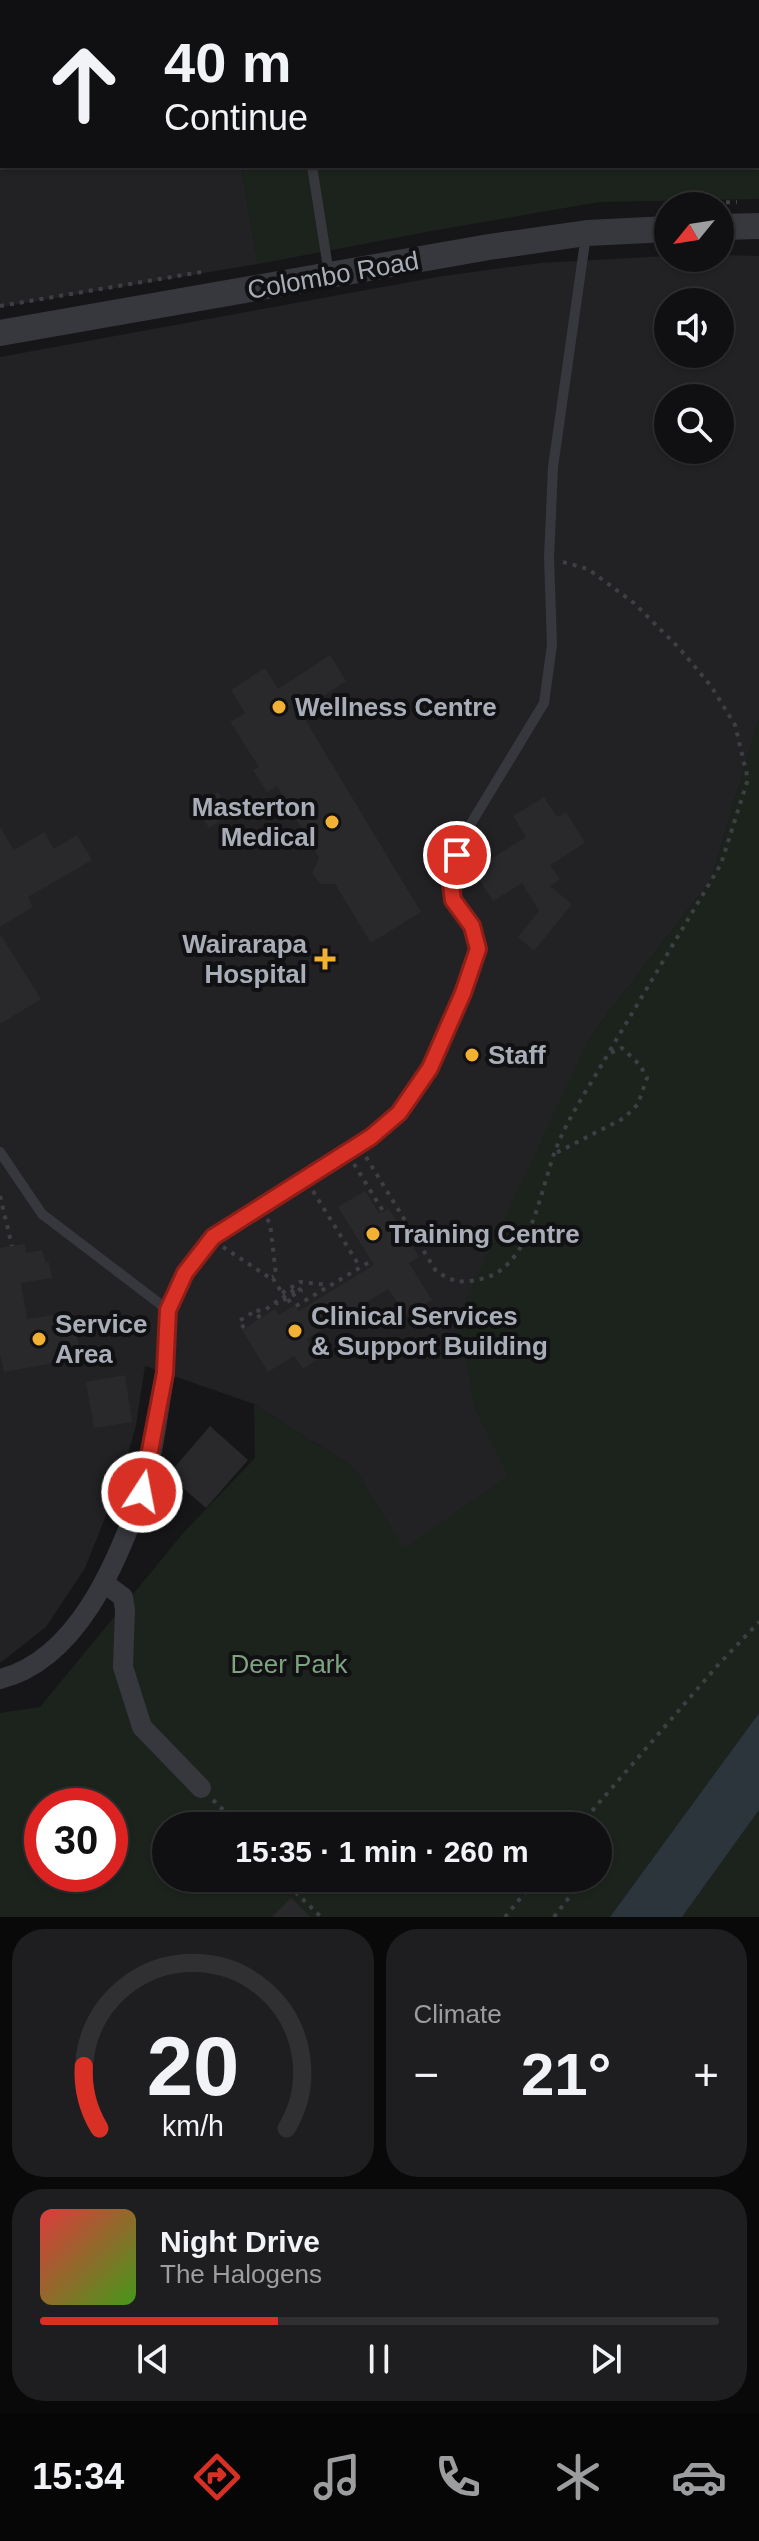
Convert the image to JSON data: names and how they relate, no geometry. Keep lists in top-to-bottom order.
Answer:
{
  "streets": {
    "street": ["Colombo Road"]
  },
  "parks": ["Deer Park"],
  "places": {
    "other": [
      "Wellness Centre",
      "Masterton Medical",
      "Staff",
      "Training Centre",
      "Clinical Services & Support Building",
      "Service Area"
    ],
    "health": ["Wairarapa Hospital"]
  },
  "north": "bottom left",
  "page": {
    "turn": ["40 m", "Continue"],
    "limit": "30",
    "trip": "15:35 · 1 min · 260 m",
    "tile": "Climate",
    "heat": ["−", "21°", "+"],
    "song": ["Night Drive", "The Halogens"],
    "tabs": "15:34",
    "gauge": ["20", "km/h"]
  }
}
